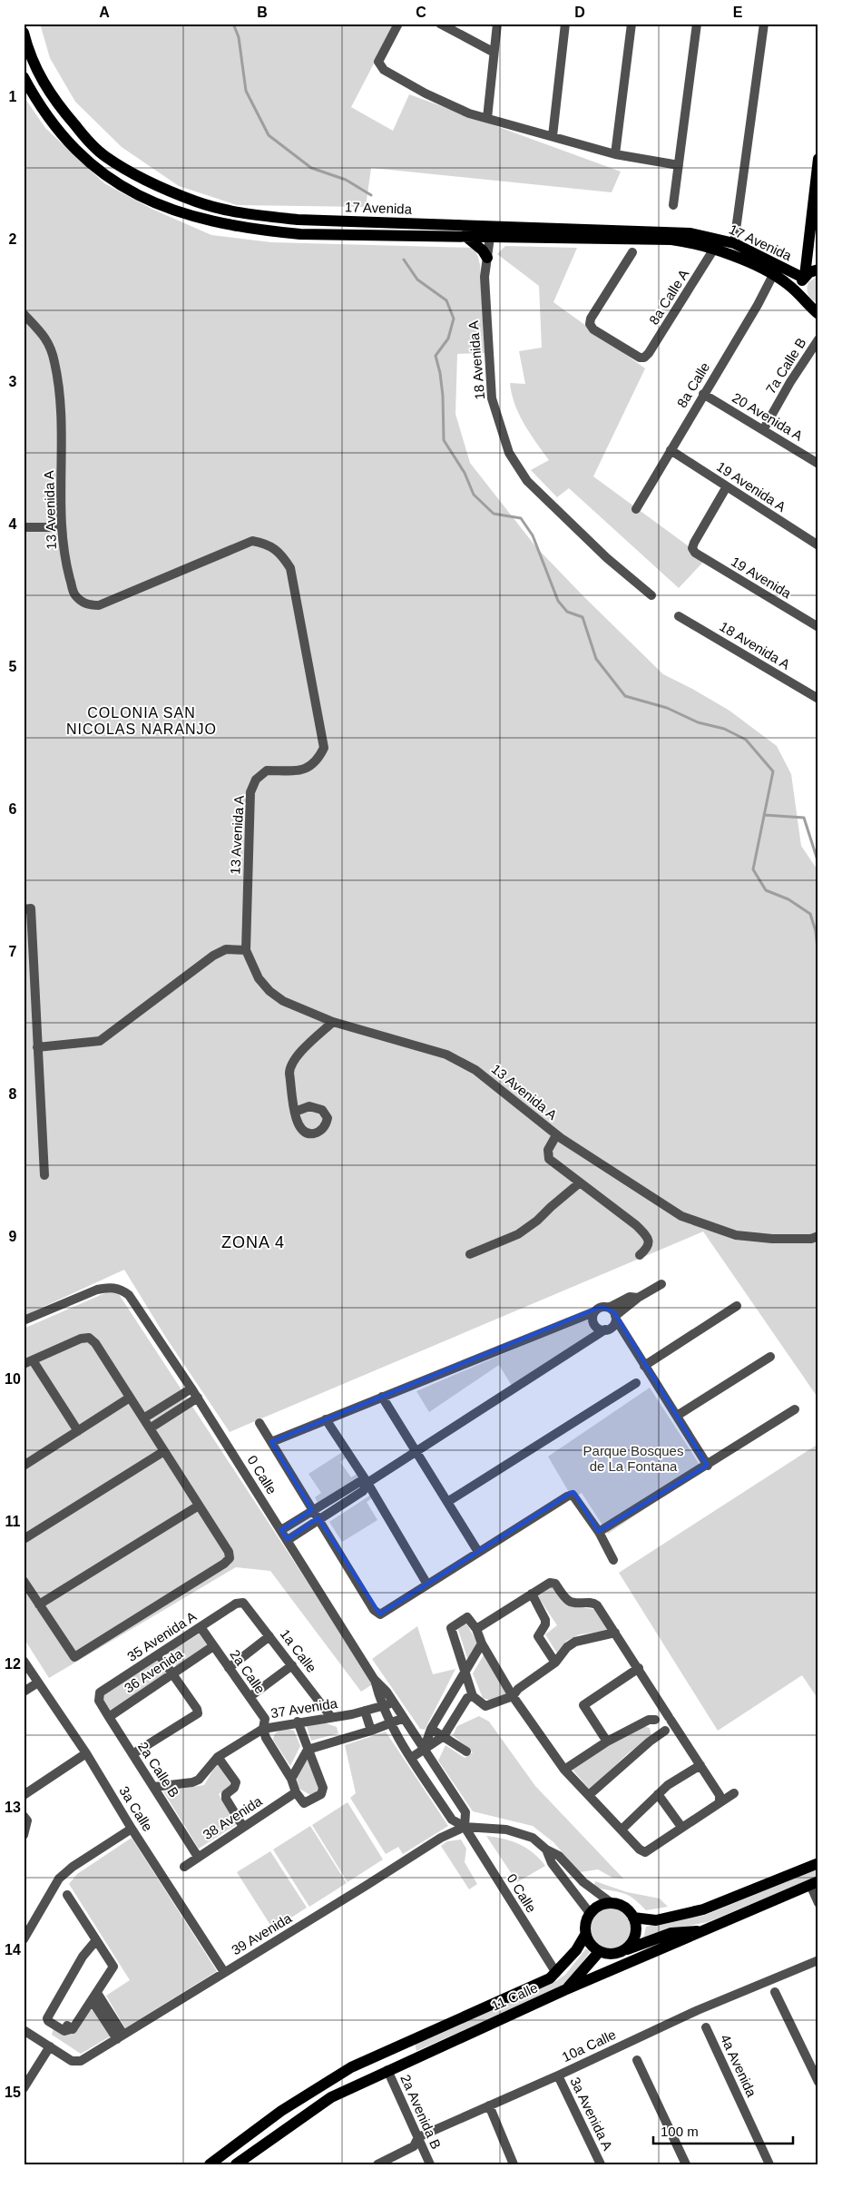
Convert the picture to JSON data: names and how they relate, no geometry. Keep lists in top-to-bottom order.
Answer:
{
  "streets": {
    "main road": ["17 Avenida", "11 Calle"],
    "street": [
      "8a Calle A",
      "18 Avenida A",
      "7a Calle B",
      "8a Calle",
      "20 Avenida A",
      "19 Avenida A",
      "13 Avenida A",
      "19 Avenida",
      "0 Calle",
      "35 Avenida A",
      "1a Calle",
      "36 Avenida",
      "2a Calle",
      "37 Avenida",
      "2a Calle B",
      "3a Calle",
      "38 Avenida",
      "39 Avenida",
      "10a Calle",
      "4a Avenida",
      "2a Avenida B",
      "3a Avenida A"
    ]
  },
  "crossings": [
    ["17 Avenida", "8a Calle A"],
    ["17 Avenida", "18 Avenida A"],
    ["17 Avenida", "8a Calle"],
    ["7a Calle B", "20 Avenida A"],
    ["8a Calle", "20 Avenida A"],
    ["8a Calle", "19 Avenida A"],
    ["19 Avenida A", "19 Avenida"],
    ["0 Calle", "37 Avenida"],
    ["0 Calle", "39 Avenida"],
    ["0 Calle", "11 Calle"],
    ["35 Avenida A", "1a Calle"],
    ["35 Avenida A", "2a Calle"],
    ["35 Avenida A", "2a Calle B"],
    ["1a Calle", "37 Avenida"],
    ["36 Avenida", "2a Calle"],
    ["36 Avenida", "2a Calle B"],
    ["2a Calle", "37 Avenida"],
    ["2a Calle", "38 Avenida"],
    ["37 Avenida", "2a Calle B"],
    ["2a Calle B", "38 Avenida"],
    ["3a Calle", "39 Avenida"],
    ["11 Calle", "2a Avenida B"],
    ["10a Calle", "2a Avenida B"],
    ["10a Calle", "3a Avenida A"]
  ],
  "districts": ["COLONIA SAN NICOLAS NARANJO", "ZONA 4"],
  "parks": ["Parque Bosques de La Fontana"],
  "scale_bar": "100 m",
  "grid": {
    "columns": [
      "A",
      "B",
      "C",
      "D",
      "E"
    ],
    "rows": [
      "1",
      "2",
      "3",
      "4",
      "5",
      "6",
      "7",
      "8",
      "9",
      "10",
      "11",
      "12",
      "13",
      "14",
      "15"
    ]
  }
}
